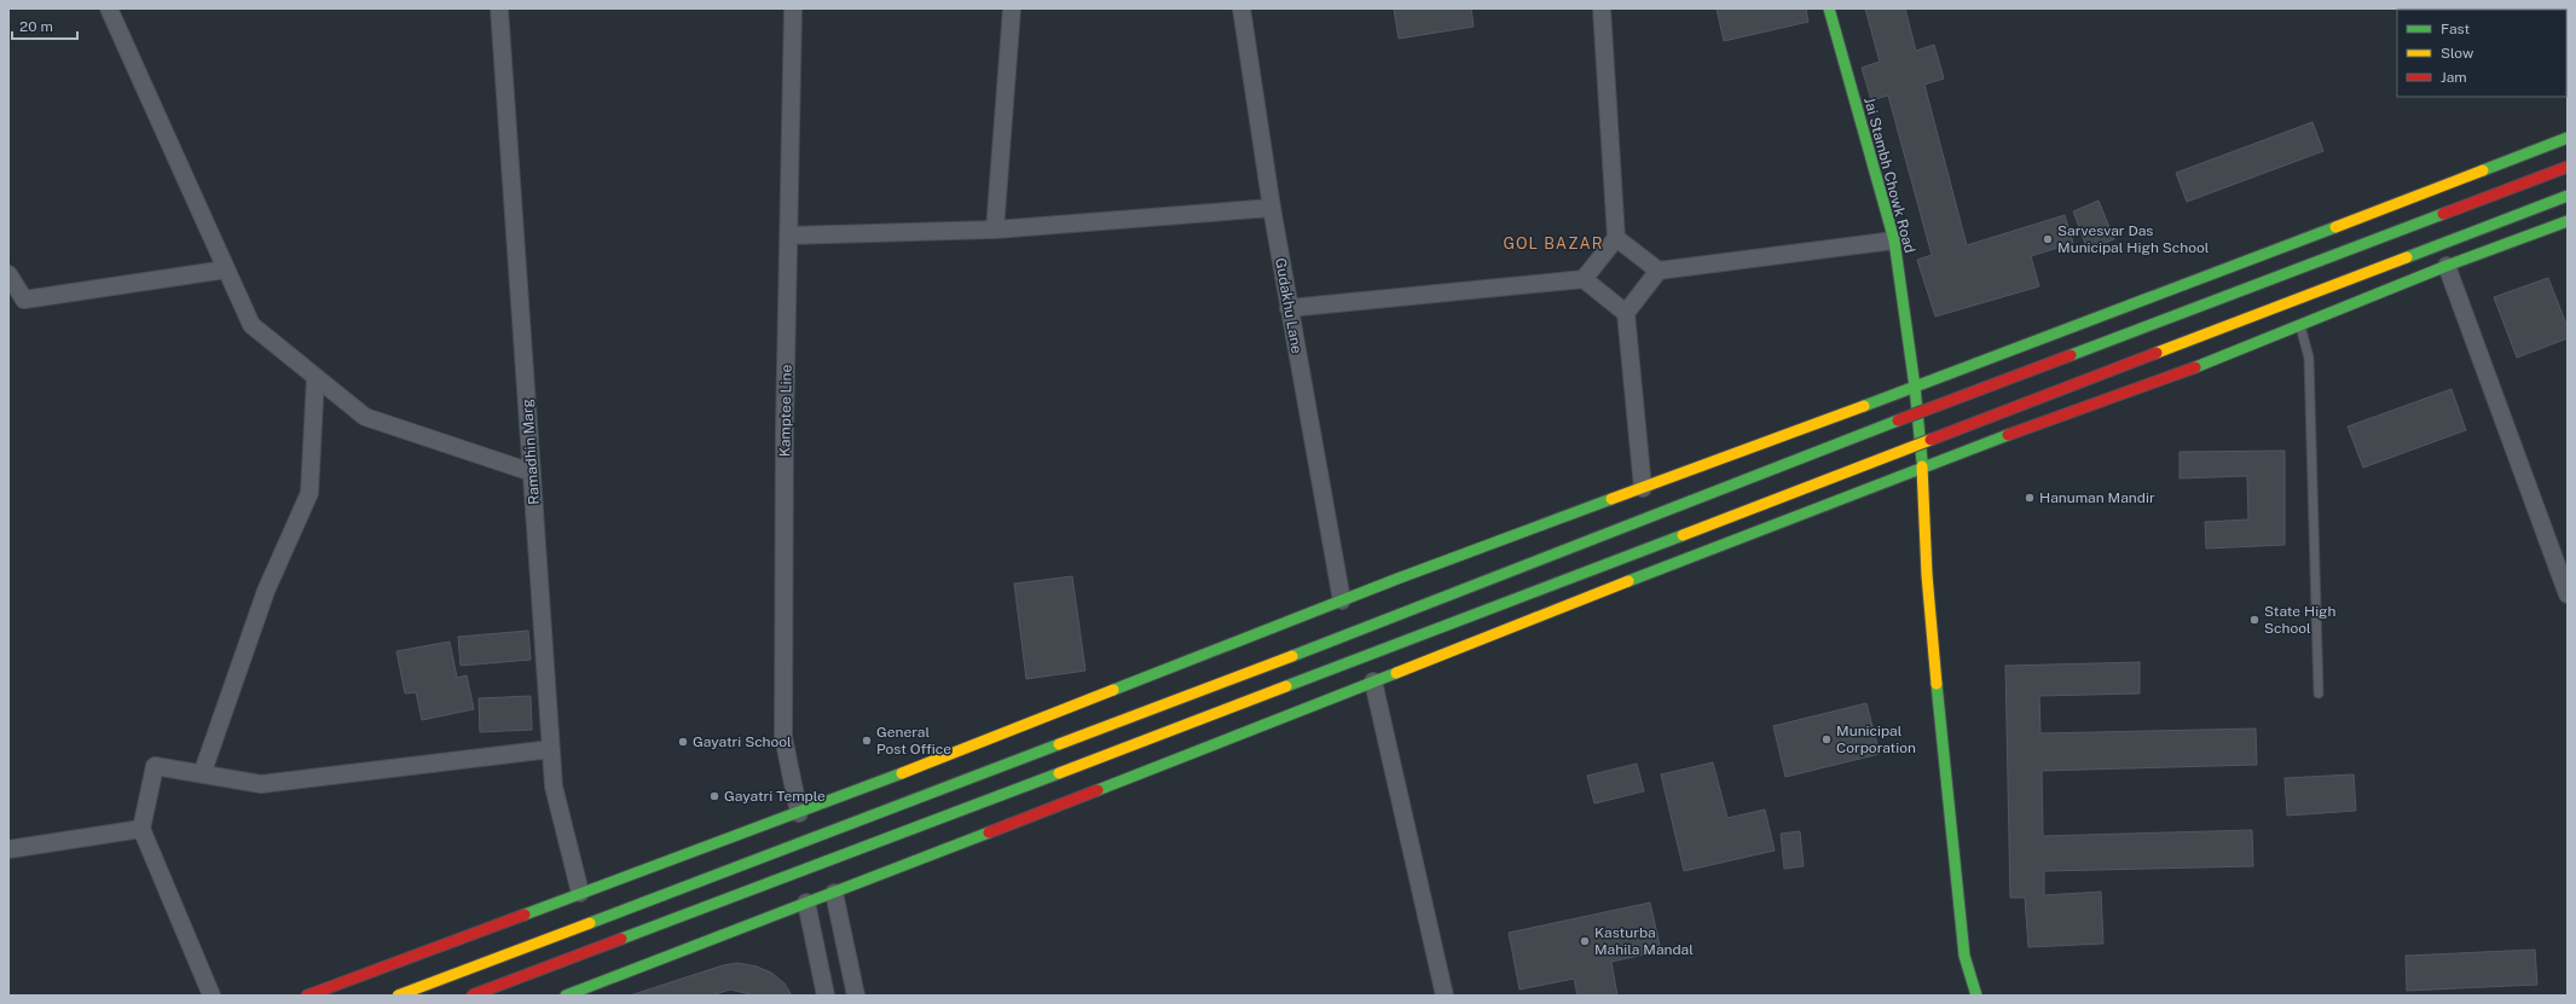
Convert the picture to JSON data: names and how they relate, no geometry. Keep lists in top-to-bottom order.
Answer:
{
  "streets": {
    "main road": ["Jai Stambh Chowk Road"],
    "street": ["Gudakhu Lane", "Kamptee Line", "Ramadhin Marg"]
  },
  "districts": ["GOL BAZAR"],
  "places": [
    "Sarvesvar Das Municipal High School",
    "Hanuman Mandir",
    "State High School",
    "Municipal Corporation",
    "General Post Office",
    "Gayatri School",
    "Gayatri Temple",
    "Kasturba Mahila Mandal"
  ],
  "legend": ["Fast", "Slow", "Jam"],
  "scale_bar": "20 m"
}
